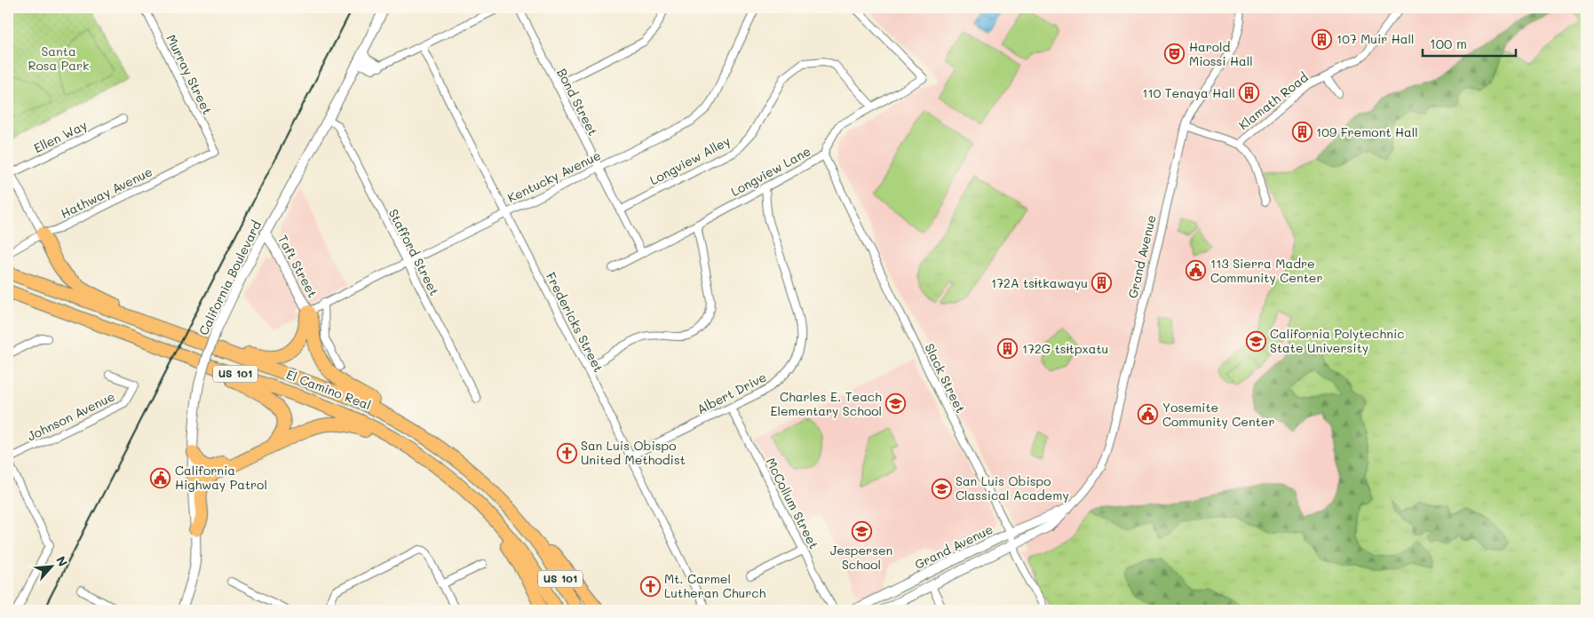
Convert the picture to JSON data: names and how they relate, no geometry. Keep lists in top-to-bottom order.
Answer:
{
  "streets": {
    "highway": ["US 101", "El Camino Real"],
    "street": [
      "Murray Street",
      "Klamath Road",
      "Bond Street",
      "Ellen Way",
      "Longview Alley",
      "Longview Lane",
      "Kentucky Avenue",
      "Hathway Avenue",
      "Stafford Street",
      "Grand Avenue",
      "Taft Street",
      "California Boulevard",
      "Fredericks Street",
      "Slack Street",
      "Albert Drive",
      "Johnson Avenue",
      "McCollum Street"
    ]
  },
  "crossings": [
    ["Murray Street", "Hathway Avenue"],
    ["Bond Street", "Longview Alley"],
    ["Bond Street", "Longview Lane"],
    ["Bond Street", "Kentucky Avenue"],
    ["Longview Alley", "Longview Lane"],
    ["Longview Lane", "Slack Street"],
    ["Longview Lane", "Albert Drive"],
    ["Kentucky Avenue", "Stafford Street"],
    ["Kentucky Avenue", "Taft Street"],
    ["Kentucky Avenue", "Fredericks Street"],
    ["Stafford Street", "California Boulevard"],
    ["Grand Avenue", "Slack Street"],
    ["Taft Street", "California Boulevard"],
    ["Fredericks Street", "Albert Drive"],
    ["Albert Drive", "McCollum Street"]
  ],
  "parks": ["Santa Rosa Park"],
  "places": {
    "building": [
      "107 Muir Hall",
      "110 Tenaya Hall",
      "109 Fremont Hall",
      "172A tsɨtkawayu",
      "172G tsɨtpxatu"
    ],
    "theatre": ["Harold Miossi Hall"],
    "public building": ["113 Sierra Madre Community Center", "Yosemite Community Center", "California Highway Patrol"],
    "school or university": [
      "California Polytechnic State University",
      "Charles E. Teach Elementary School",
      "San Luis Obispo Classical Academy",
      "Jespersen School"
    ],
    "church": ["San Luis Obispo United Methodist", "Mt. Carmel Lutheran Church"]
  },
  "scale_bar": "100 m",
  "north": "top right"
}
